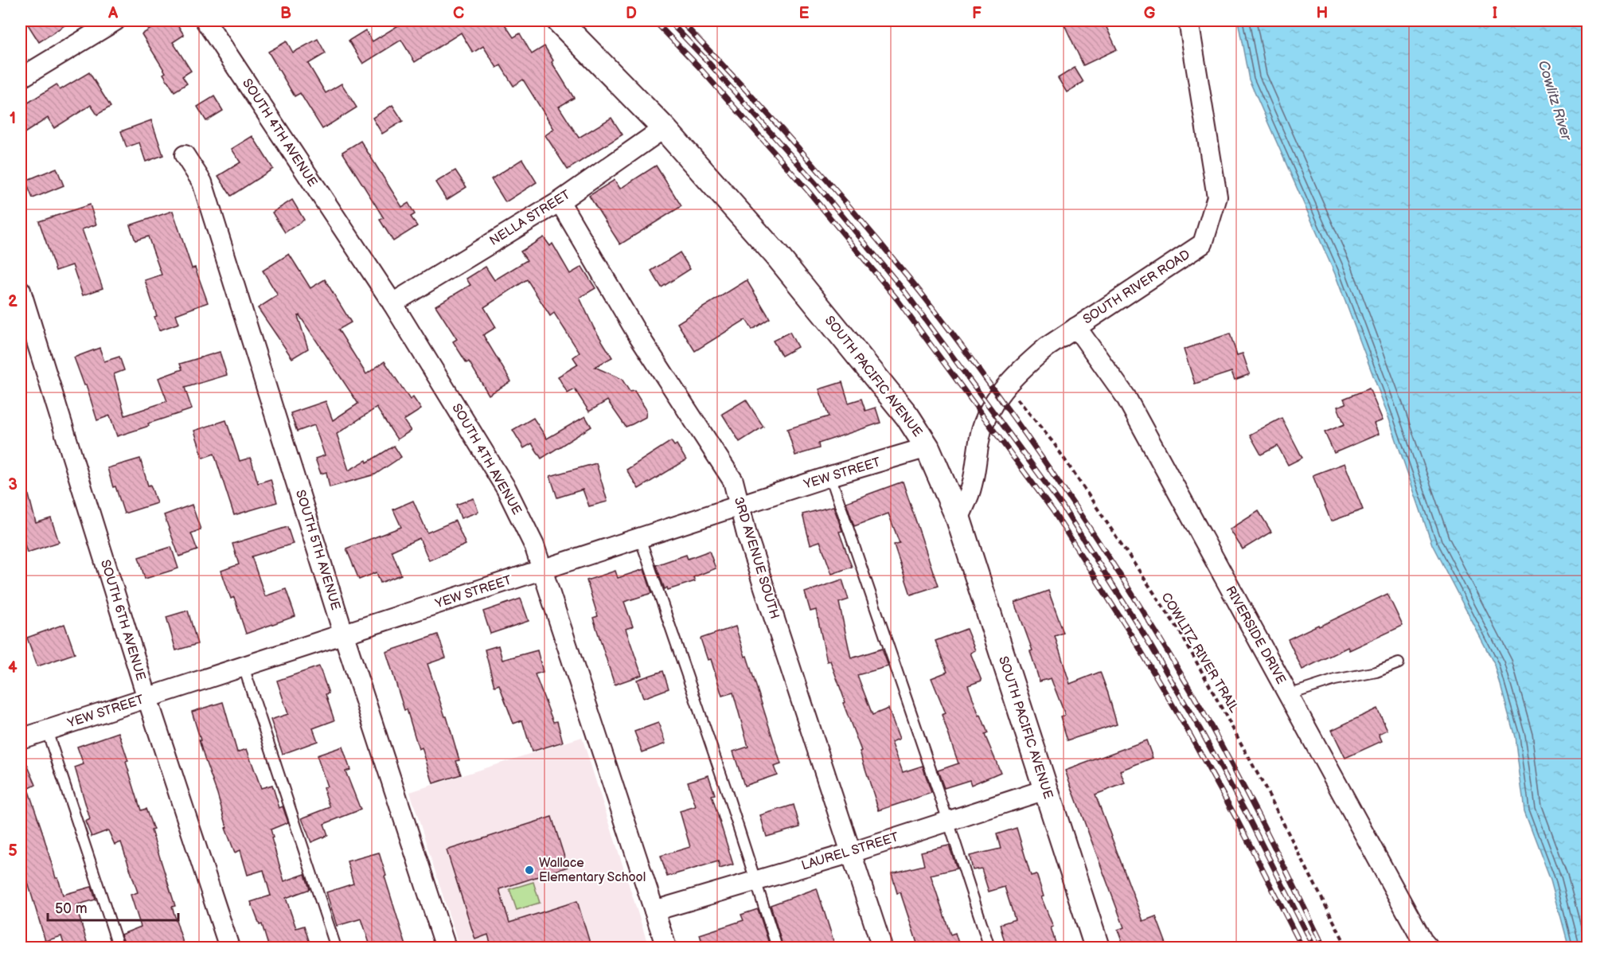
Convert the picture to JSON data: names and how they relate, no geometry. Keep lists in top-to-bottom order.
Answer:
{
  "streets": {
    "street": [
      "SOUTH 4TH AVENUE",
      "NELLA STREET",
      "SOUTH RIVER ROAD",
      "SOUTH PACIFIC AVENUE",
      "YEW STREET",
      "SOUTH 5TH AVENUE",
      "3RD AVENUE SOUTH",
      "SOUTH 6TH AVENUE",
      "RIVERSIDE DRIVE",
      "LAUREL STREET"
    ],
    "path": ["COWLITZ RIVER TRAIL"]
  },
  "crossings": [
    ["SOUTH 4TH AVENUE", "NELLA STREET"],
    ["SOUTH 4TH AVENUE", "YEW STREET"],
    ["SOUTH 4TH AVENUE", "LAUREL STREET"],
    ["NELLA STREET", "SOUTH PACIFIC AVENUE"],
    ["NELLA STREET", "3RD AVENUE SOUTH"],
    ["SOUTH RIVER ROAD", "SOUTH PACIFIC AVENUE"],
    ["SOUTH RIVER ROAD", "RIVERSIDE DRIVE"],
    ["SOUTH RIVER ROAD", "COWLITZ RIVER TRAIL"],
    ["SOUTH PACIFIC AVENUE", "YEW STREET"],
    ["SOUTH PACIFIC AVENUE", "LAUREL STREET"],
    ["YEW STREET", "SOUTH 5TH AVENUE"],
    ["YEW STREET", "3RD AVENUE SOUTH"],
    ["YEW STREET", "SOUTH 6TH AVENUE"],
    ["3RD AVENUE SOUTH", "LAUREL STREET"]
  ],
  "water": ["Cowlitz River"],
  "places": ["Wallace Elementary School"],
  "scale_bar": "50 m",
  "grid": {
    "columns": [
      "A",
      "B",
      "C",
      "D",
      "E",
      "F",
      "G",
      "H",
      "I"
    ],
    "rows": [
      "1",
      "2",
      "3",
      "4",
      "5"
    ]
  }
}
